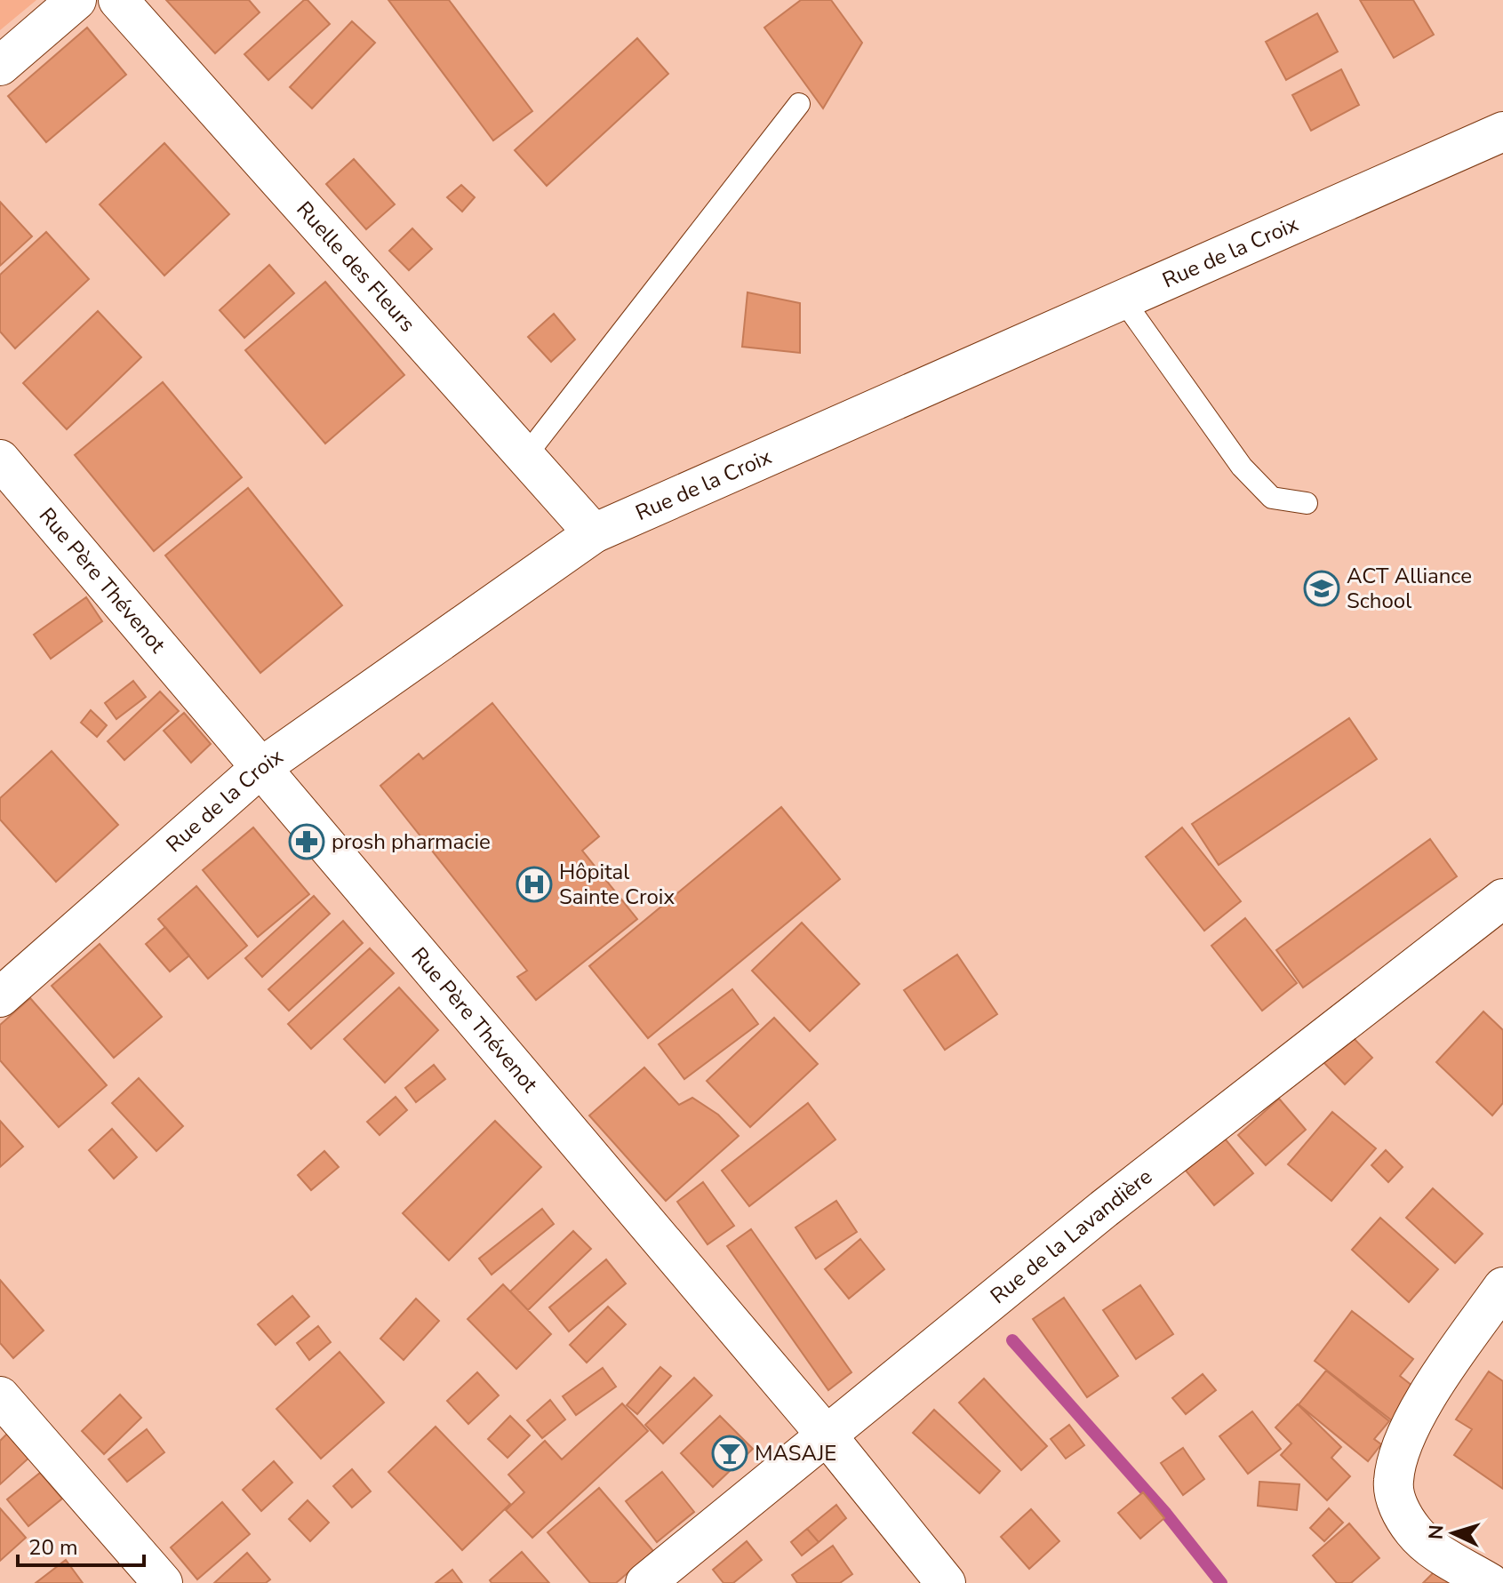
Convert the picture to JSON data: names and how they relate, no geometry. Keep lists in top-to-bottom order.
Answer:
{
  "streets": {
    "street": [
      "Rue de la Croix",
      "Ruelle des Fleurs",
      "Rue Père Thévenot",
      "Rue de la Lavandière"
    ]
  },
  "crossings": [
    ["Rue de la Croix", "Ruelle des Fleurs"],
    ["Rue de la Croix", "Rue Père Thévenot"],
    ["Rue Père Thévenot", "Rue de la Lavandière"]
  ],
  "places": {
    "school or university": ["ACT Alliance School"],
    "pharmacy": ["prosh pharmacie"],
    "hospital": ["Hôpital Sainte Croix"],
    "bar": ["MASAJE"]
  },
  "scale_bar": "20 m",
  "north": "left"
}
